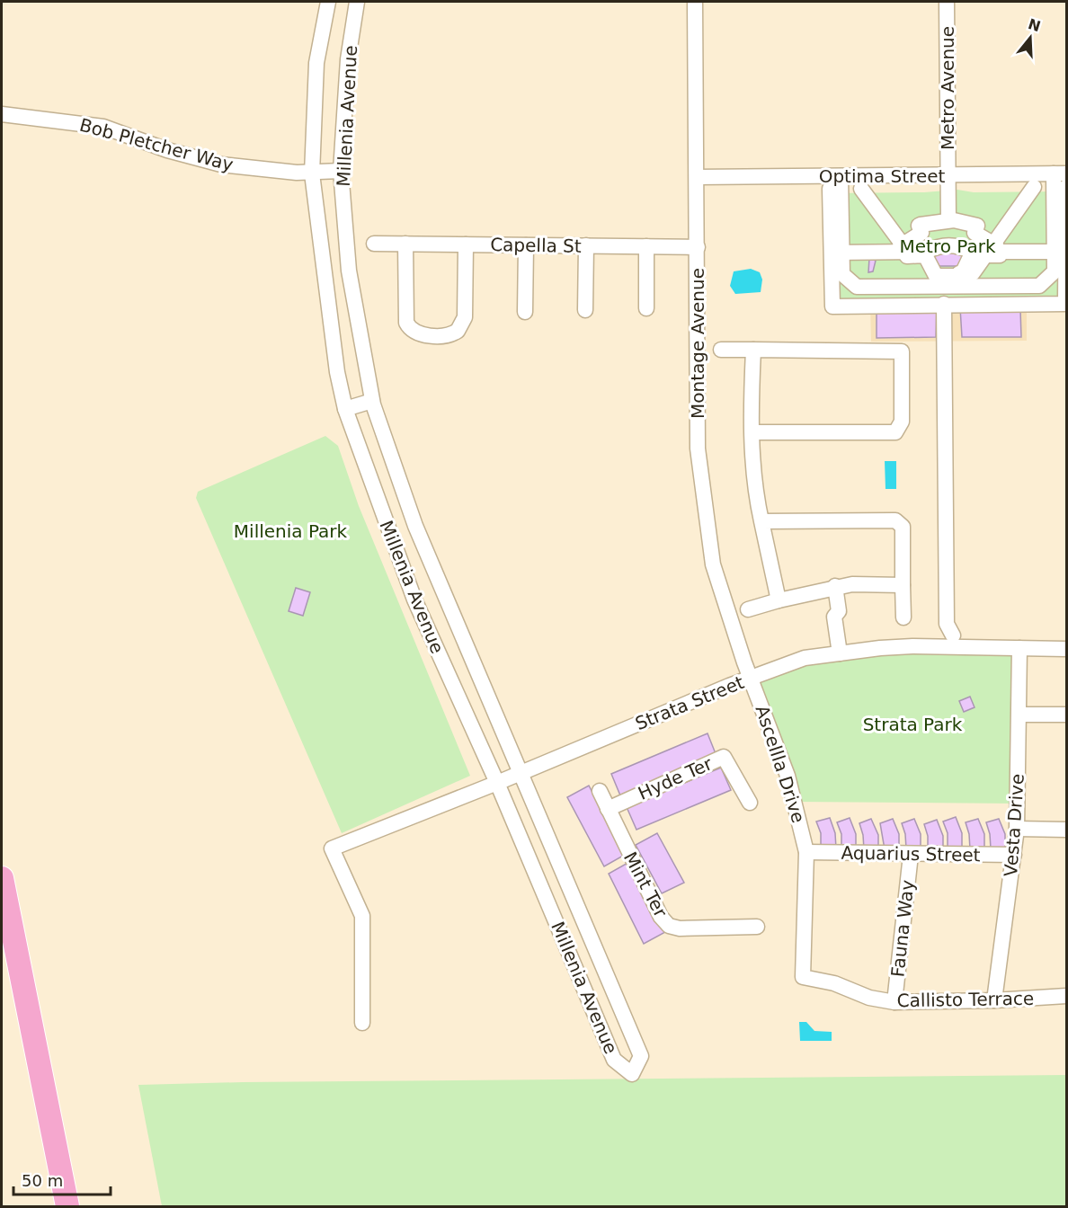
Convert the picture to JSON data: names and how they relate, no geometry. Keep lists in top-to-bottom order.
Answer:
{
  "streets": {
    "street": [
      "Metro Avenue",
      "Millenia Avenue",
      "Bob Pletcher Way",
      "Optima Street",
      "Capella St",
      "Montage Avenue",
      "Strata Street",
      "Ascellla Drive",
      "Hyde Ter",
      "Vesta Drive",
      "Aquarius Street",
      "Mint Ter",
      "Fauna Way",
      "Callisto Terrace"
    ]
  },
  "crossings": [
    ["Metro Avenue", "Optima Street"],
    ["Millenia Avenue", "Bob Pletcher Way"],
    ["Millenia Avenue", "Strata Street"],
    ["Optima Street", "Montage Avenue"],
    ["Capella St", "Montage Avenue"],
    ["Montage Avenue", "Strata Street"],
    ["Montage Avenue", "Ascellla Drive"],
    ["Strata Street", "Ascellla Drive"],
    ["Strata Street", "Vesta Drive"],
    ["Ascellla Drive", "Aquarius Street"],
    ["Ascellla Drive", "Callisto Terrace"],
    ["Hyde Ter", "Mint Ter"],
    ["Vesta Drive", "Aquarius Street"],
    ["Vesta Drive", "Callisto Terrace"],
    ["Aquarius Street", "Fauna Way"],
    ["Fauna Way", "Callisto Terrace"]
  ],
  "parks": ["Metro Park", "Millenia Park", "Strata Park"],
  "scale_bar": "50 m",
  "north": "top"
}
